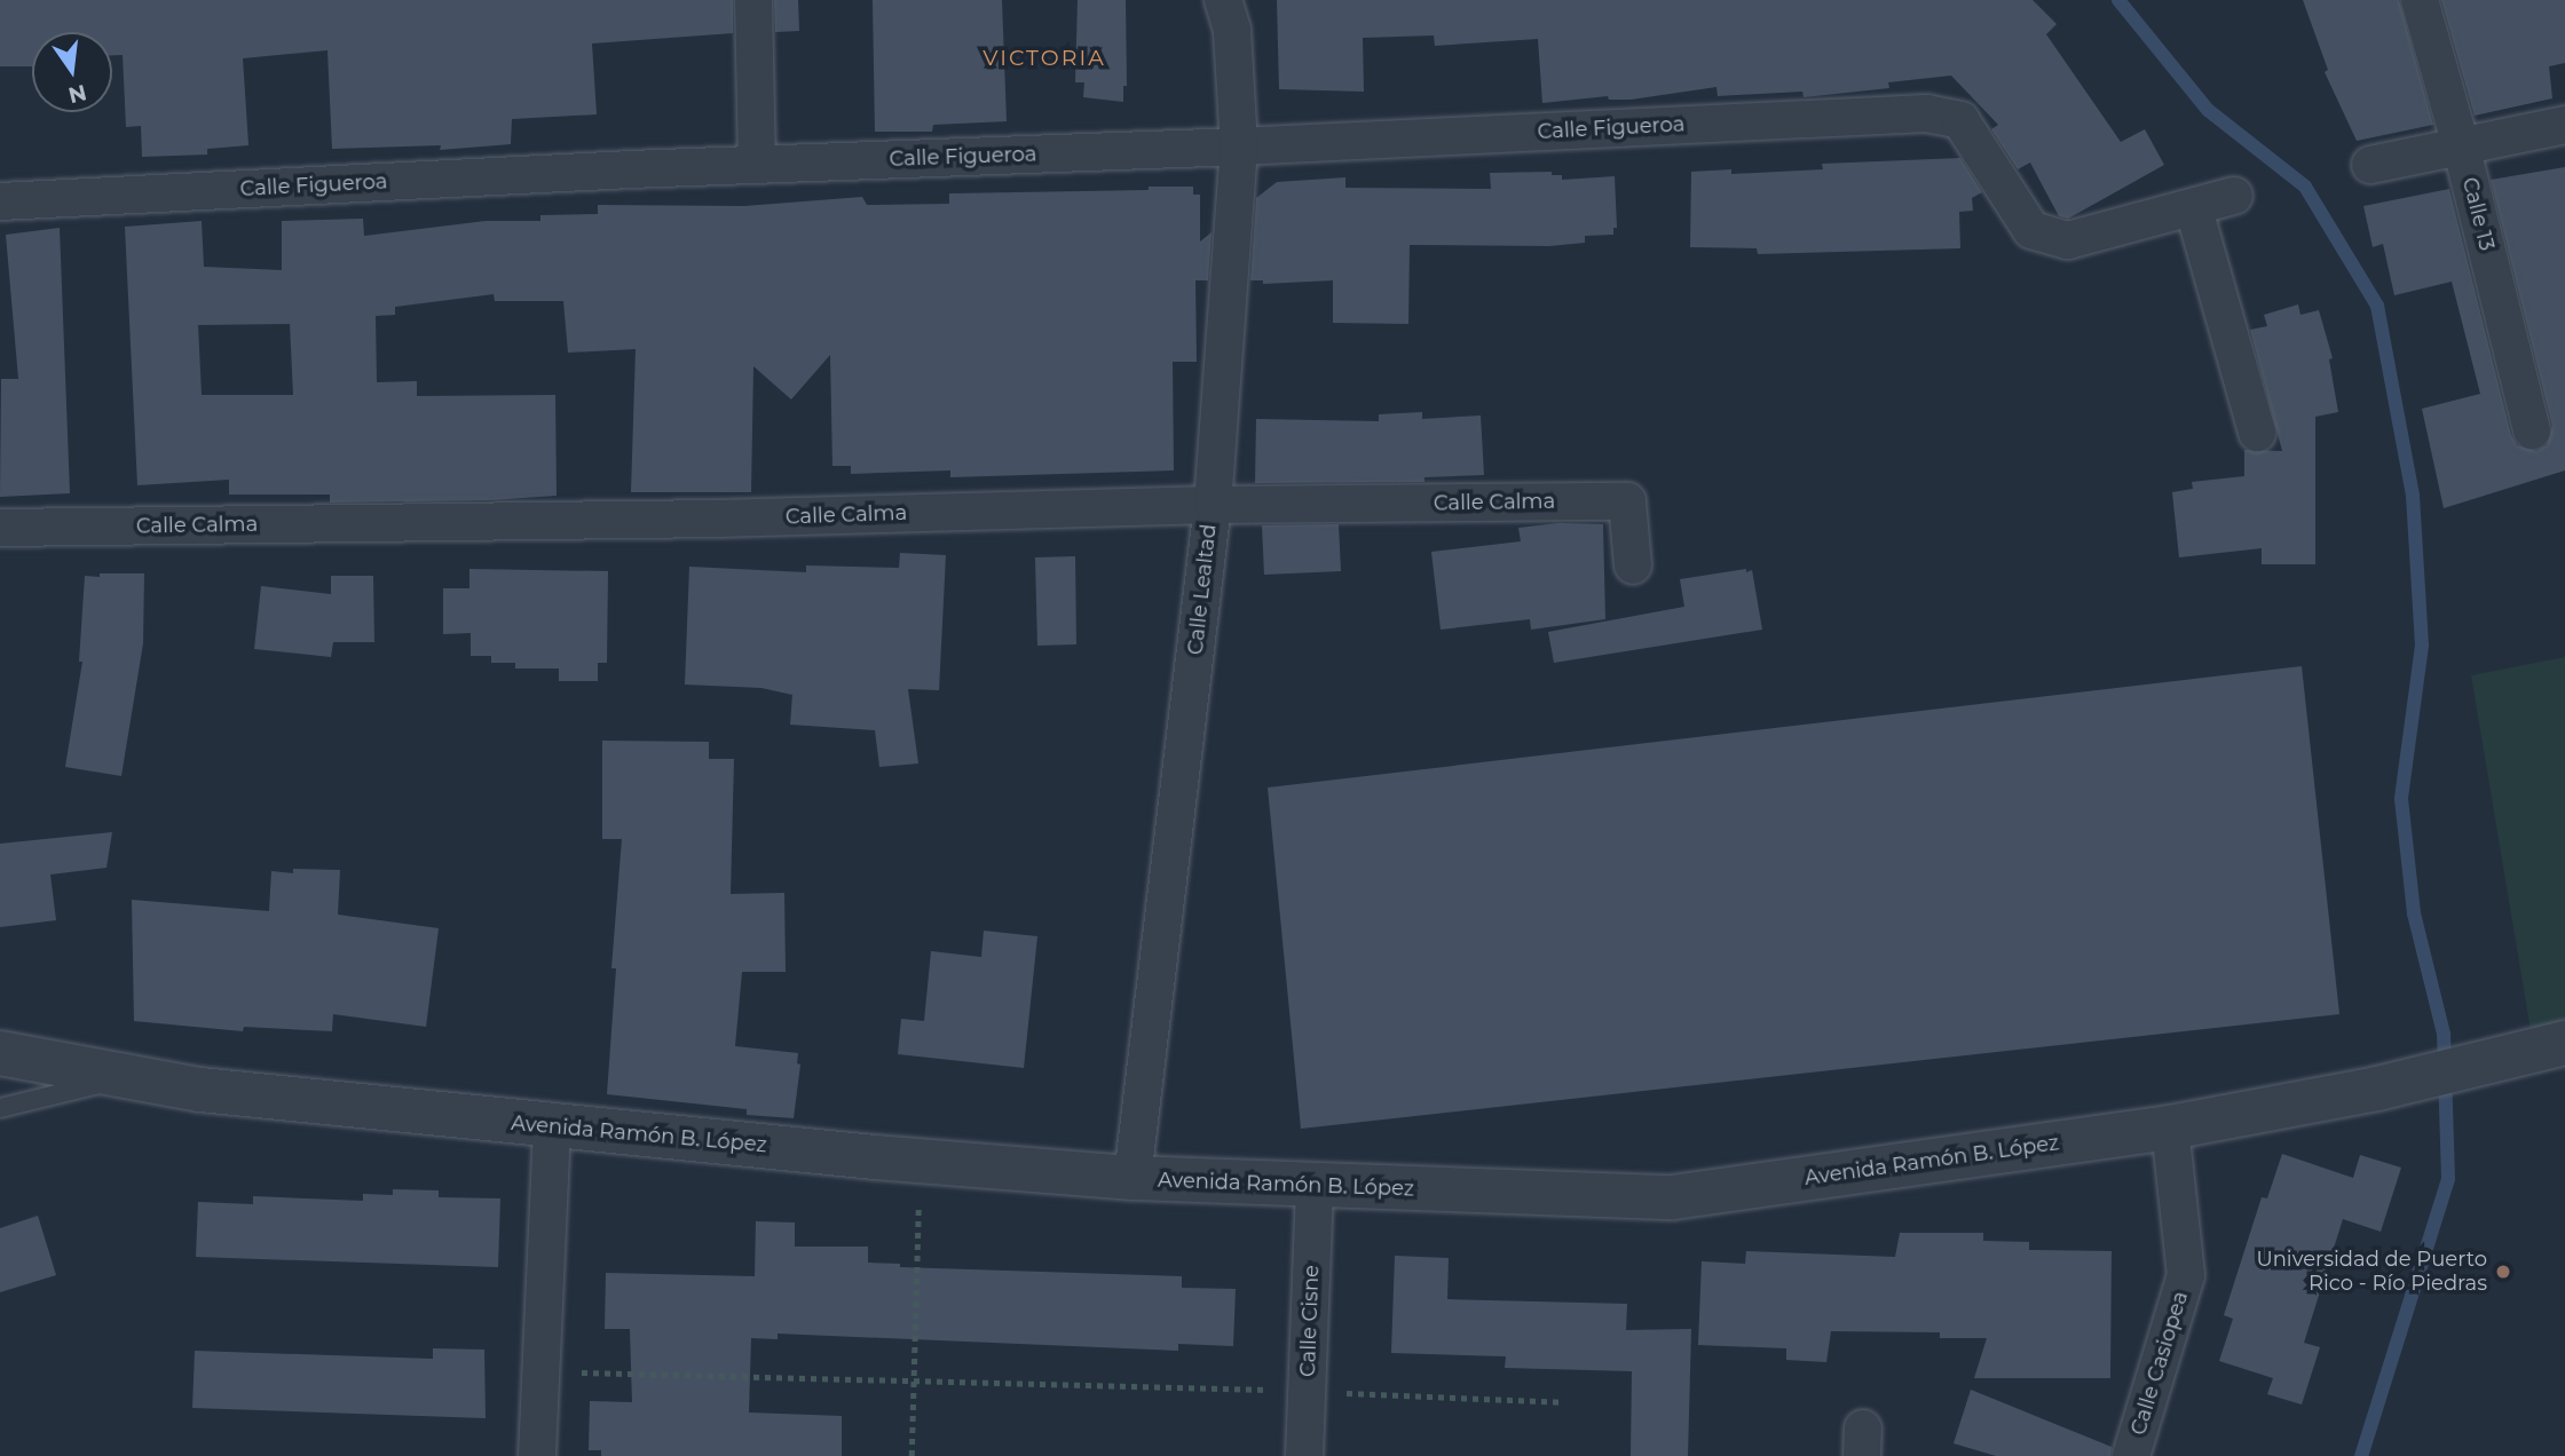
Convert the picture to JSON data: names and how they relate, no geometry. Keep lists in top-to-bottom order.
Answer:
{
  "streets": {
    "street": [
      "Calle Figueroa",
      "Calle 13",
      "Calle Calma",
      "Calle Lealtad",
      "Avenida Ramón B. López",
      "Calle Cisne",
      "Calle Casiopea"
    ]
  },
  "crossings": [
    ["Calle Figueroa", "Calle Lealtad"],
    ["Calle Calma", "Calle Lealtad"],
    ["Calle Lealtad", "Avenida Ramón B. López"],
    ["Avenida Ramón B. López", "Calle Cisne"],
    ["Avenida Ramón B. López", "Calle Casiopea"]
  ],
  "districts": ["VICTORIA"],
  "places": ["Universidad de Puerto Rico - Río Piedras"],
  "north": "bottom"
}
